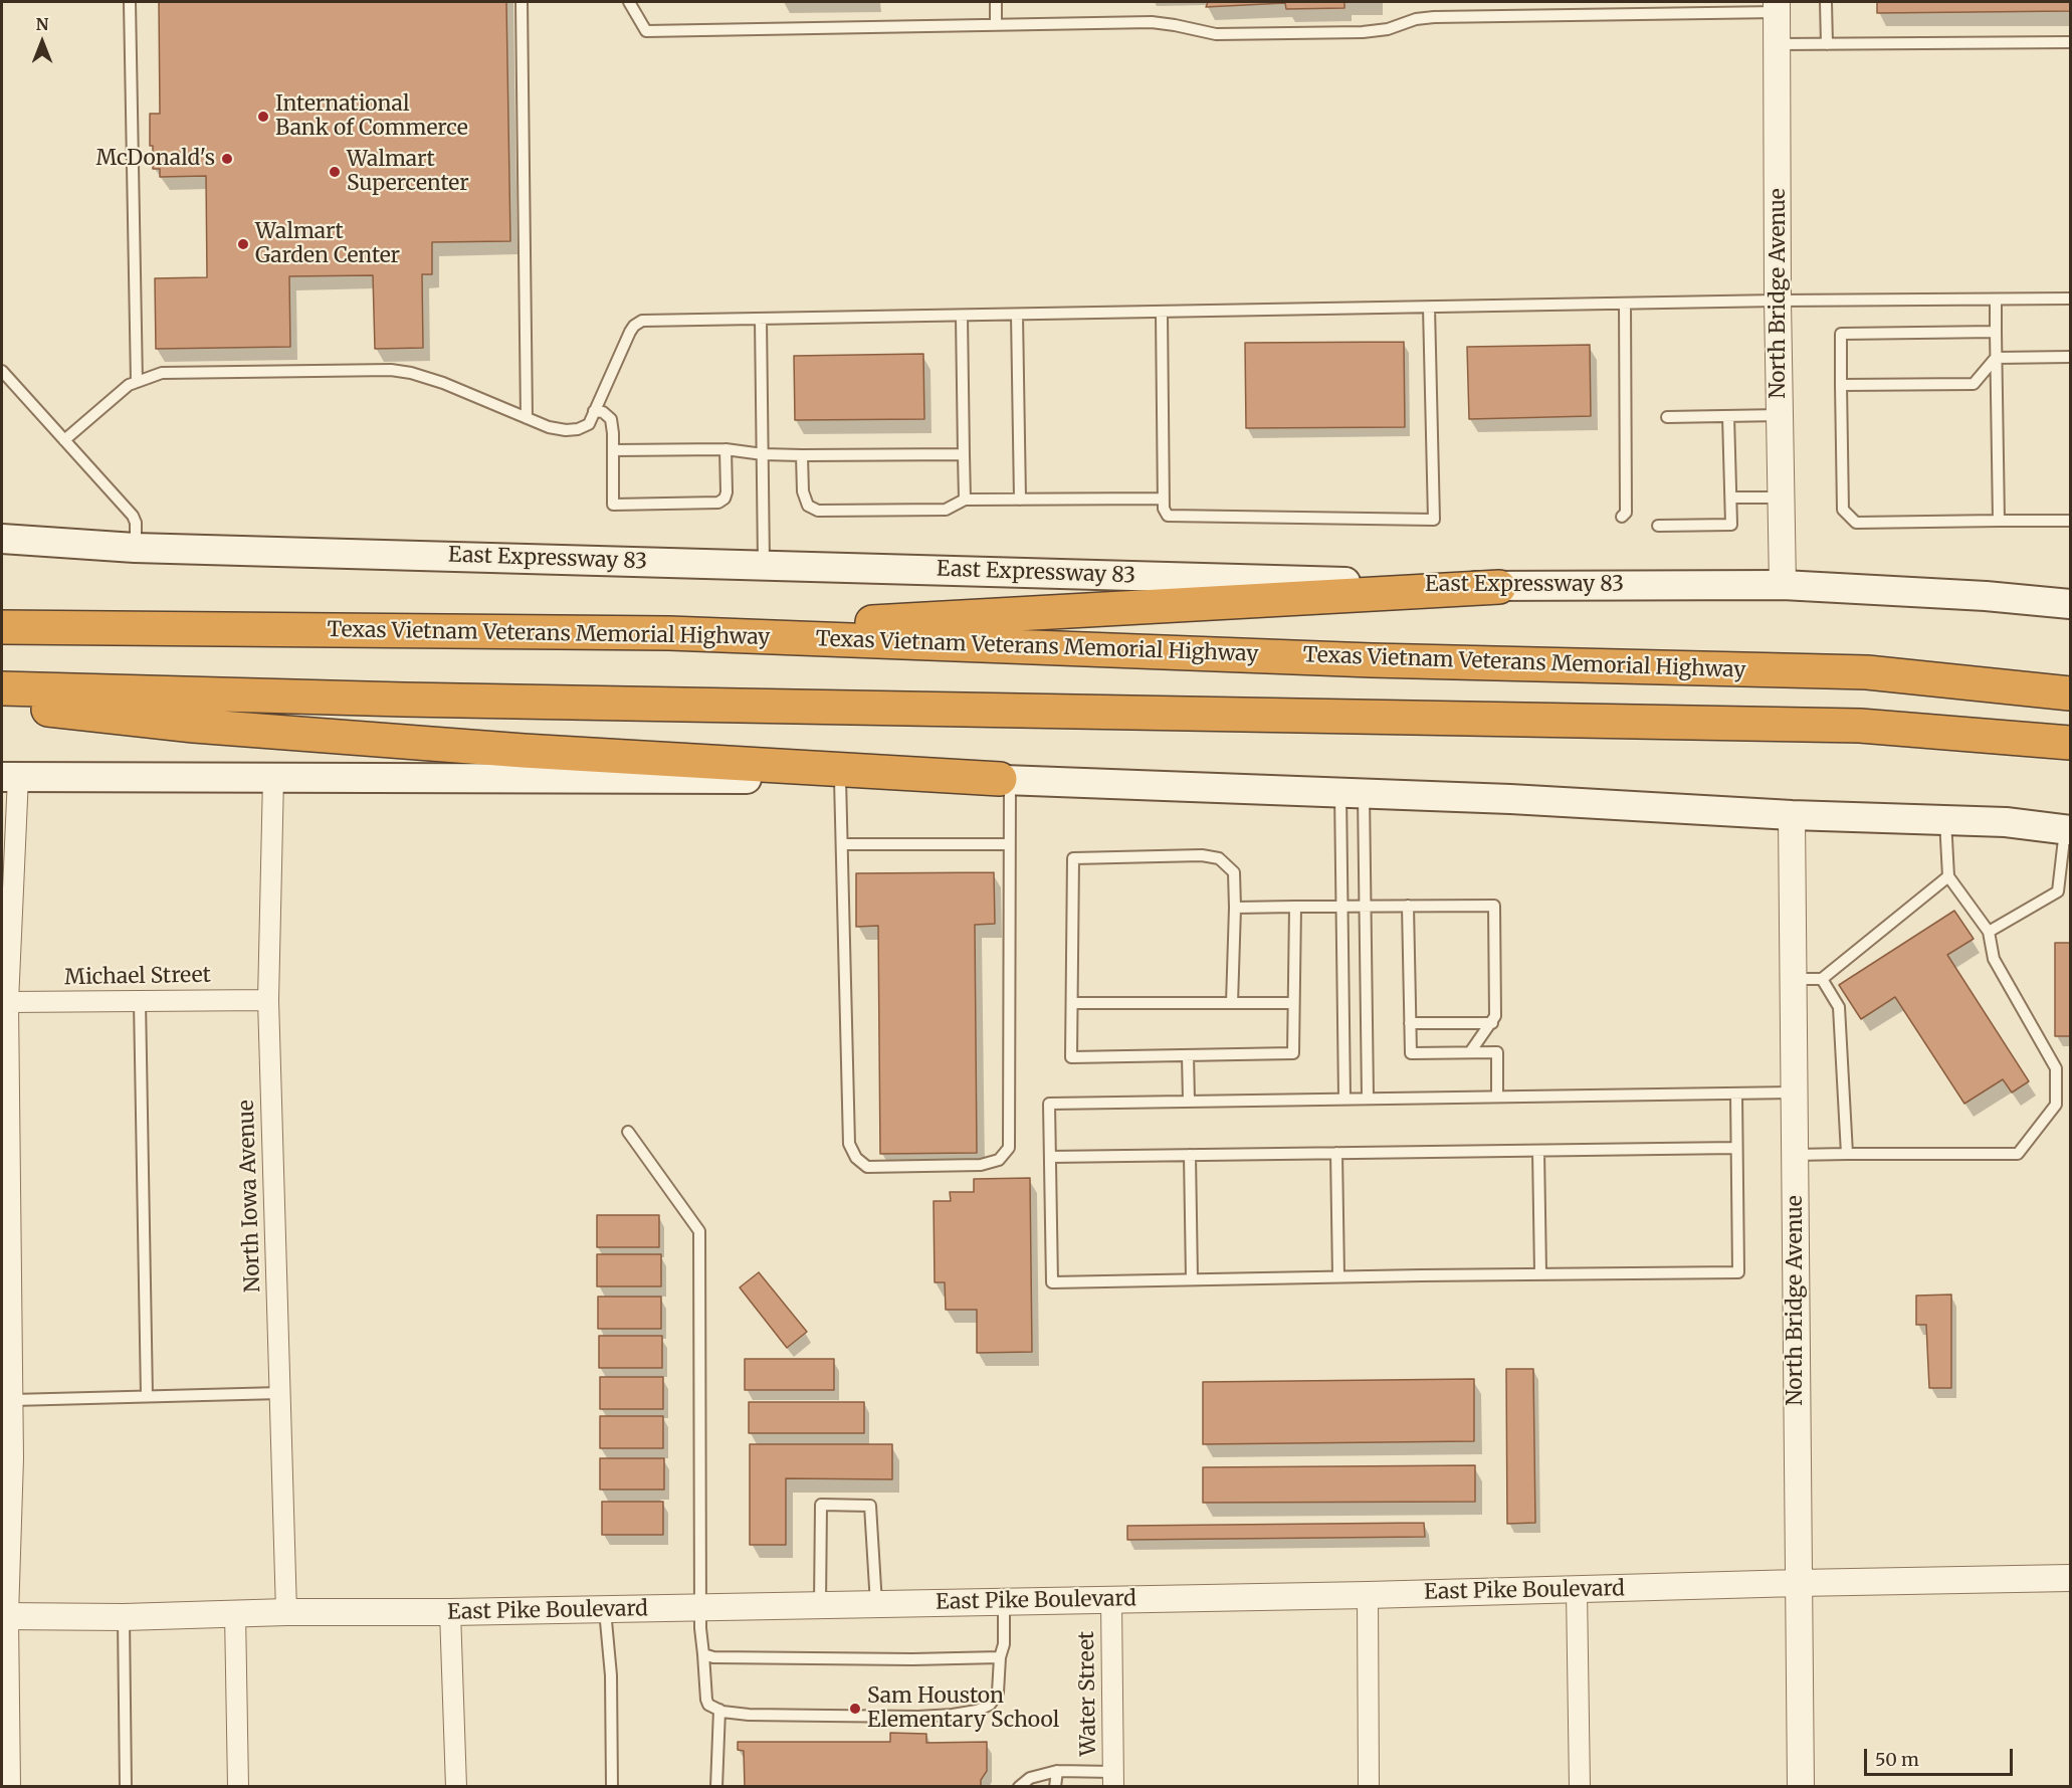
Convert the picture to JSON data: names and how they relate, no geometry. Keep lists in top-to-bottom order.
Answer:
{
  "streets": {
    "highway": ["Texas Vietnam Veterans Memorial Highway"],
    "main road": ["East Expressway 83"],
    "street": [
      "North Bridge Avenue",
      "Michael Street",
      "North Iowa Avenue",
      "East Pike Boulevard",
      "Water Street"
    ]
  },
  "crossings": [
    ["North Bridge Avenue", "East Expressway 83"],
    ["North Bridge Avenue", "East Pike Boulevard"],
    ["Michael Street", "North Iowa Avenue"],
    ["North Iowa Avenue", "East Pike Boulevard"],
    ["East Pike Boulevard", "Water Street"]
  ],
  "places": [
    "International Bank of Commerce",
    "McDonald's",
    "Walmart Supercenter",
    "Walmart Garden Center",
    "Sam Houston Elementary School"
  ],
  "scale_bar": "50 m",
  "north": "top"
}
